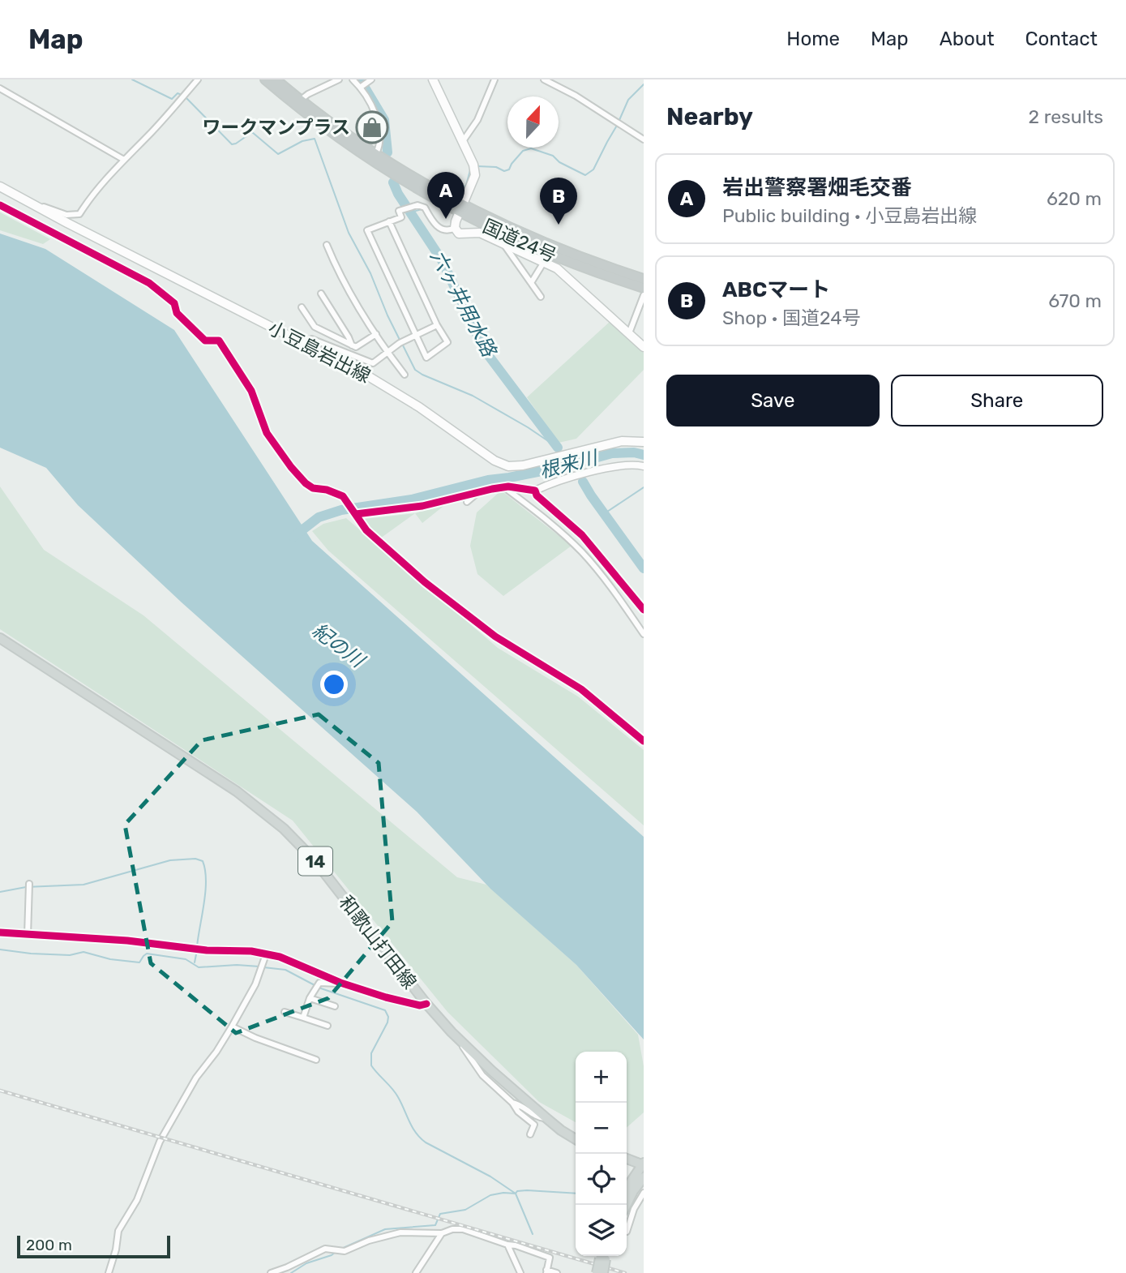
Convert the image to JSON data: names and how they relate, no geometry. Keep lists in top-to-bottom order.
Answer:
{
  "streets": {
    "highway": ["国道24号"],
    "main road": ["小豆島岩出線", "14", "和歌山打田線"]
  },
  "water": ["六ヶ井用水路", "根来川", "紀の川"],
  "places": {
    "shop": ["ワークマンプラス"]
  },
  "scale_bar": "200 m",
  "north": "top",
  "page": {
    "header": "Map",
    "nav": [
      "Home",
      "Map",
      "About",
      "Contact"
    ],
    "heading": ["Nearby", "2 results"],
    "list": [
      {
        "mark": "A",
        "name": "岩出警察署畑毛交番",
        "note": "Public building · 小豆島岩出線",
        "value": "620 m"
      },
      {
        "mark": "B",
        "name": "ABCマート",
        "note": "Shop · 国道24号",
        "value": "670 m"
      }
    ],
    "pins": ["A", "B"],
    "buttons": ["Save", "Share"],
    "map_buttons": ["+", "−"],
    "scale": "200 m"
  }
}
